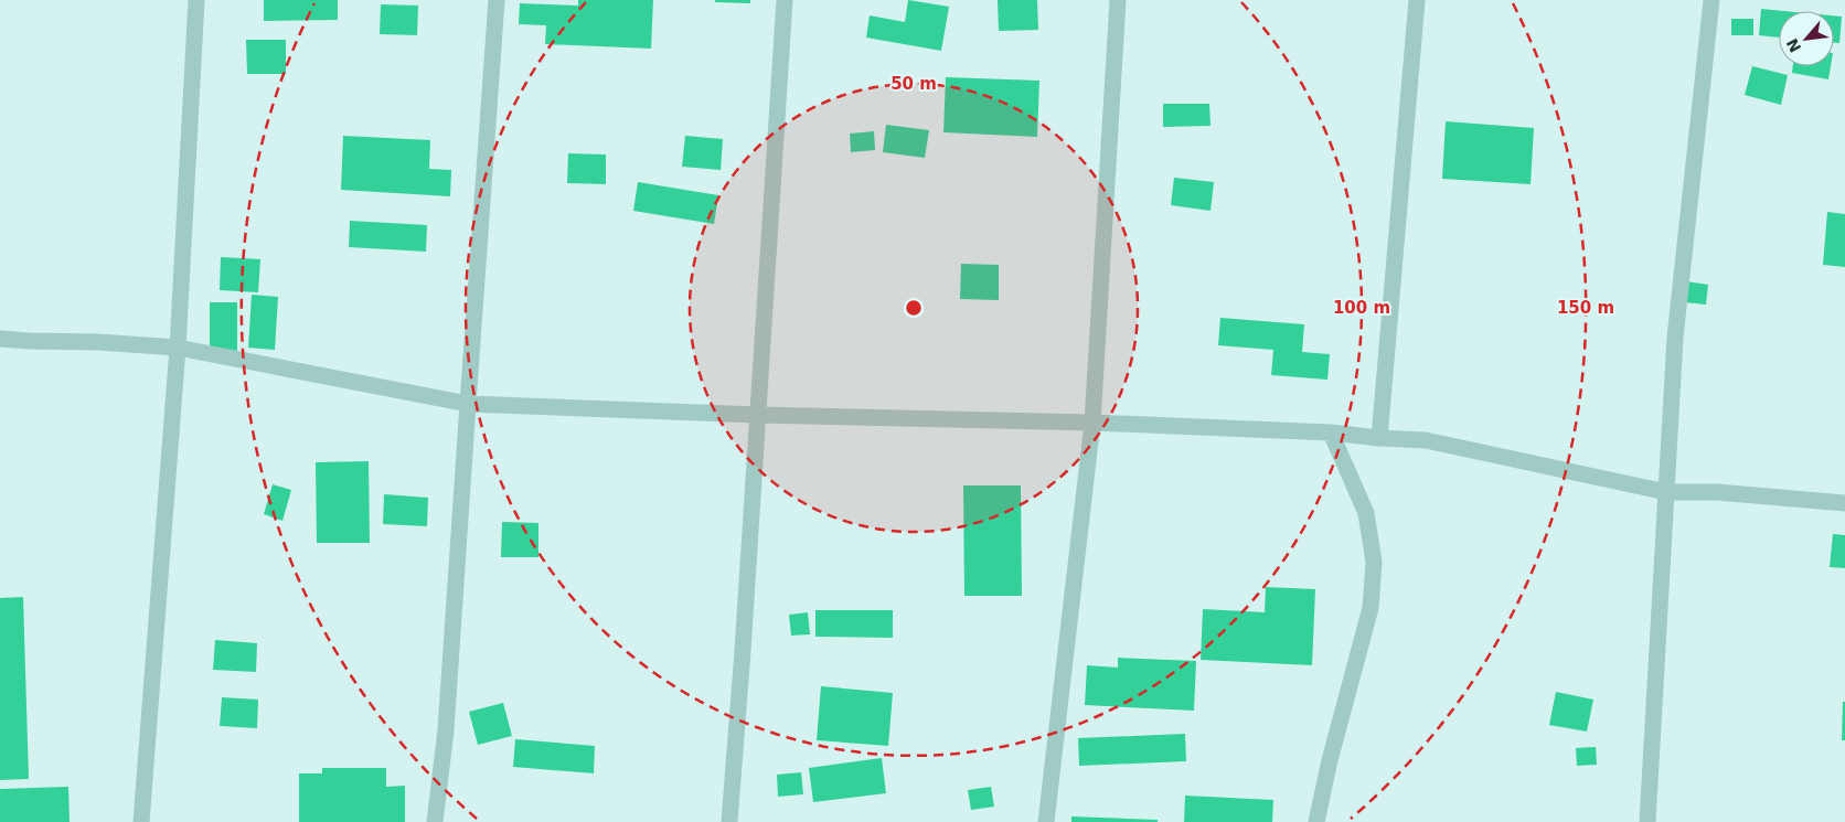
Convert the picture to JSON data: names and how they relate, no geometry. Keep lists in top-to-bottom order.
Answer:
{
  "north": "bottom left",
  "rings": ["50 m", "100 m", "150 m"]
}
